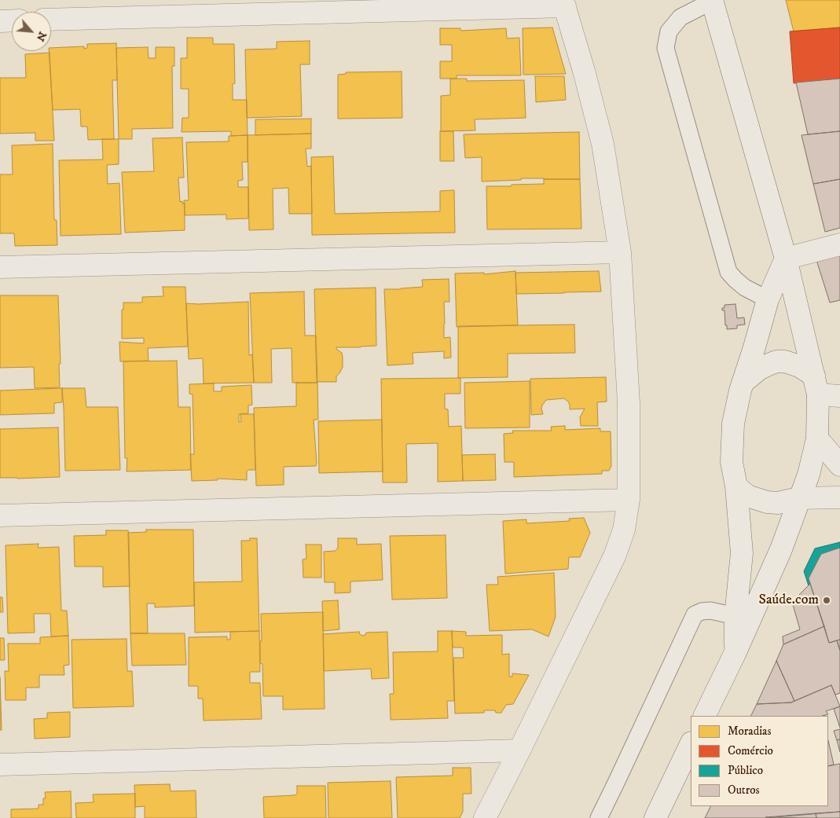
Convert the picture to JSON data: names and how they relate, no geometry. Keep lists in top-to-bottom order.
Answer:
{
  "places": ["Saúde.com"],
  "legend": [
    "Moradias",
    "Comércio",
    "Público",
    "Outros"
  ],
  "north": "bottom right"
}
